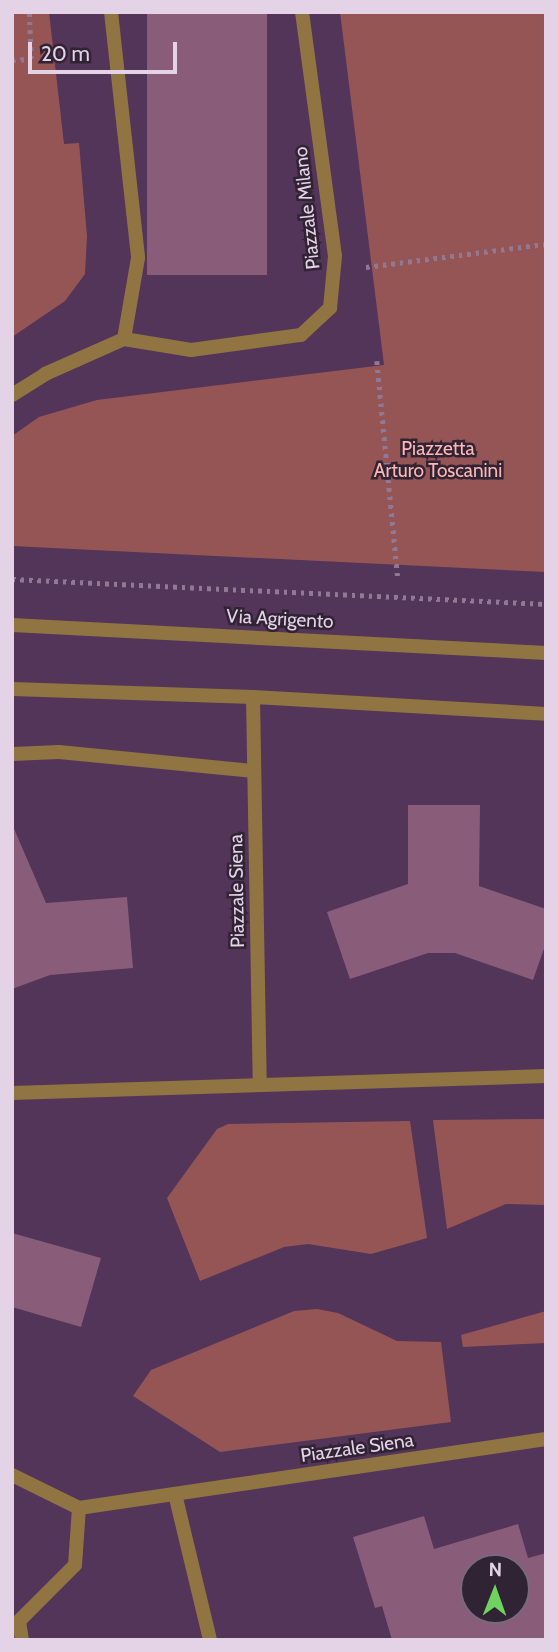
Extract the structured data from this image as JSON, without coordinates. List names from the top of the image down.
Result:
{
  "streets": {
    "street": ["Piazzale Milano", "Via Agrigento", "Piazzale Siena"]
  },
  "parks": ["Piazzetta Arturo Toscanini"],
  "scale_bar": "20 m",
  "north": "top"
}
